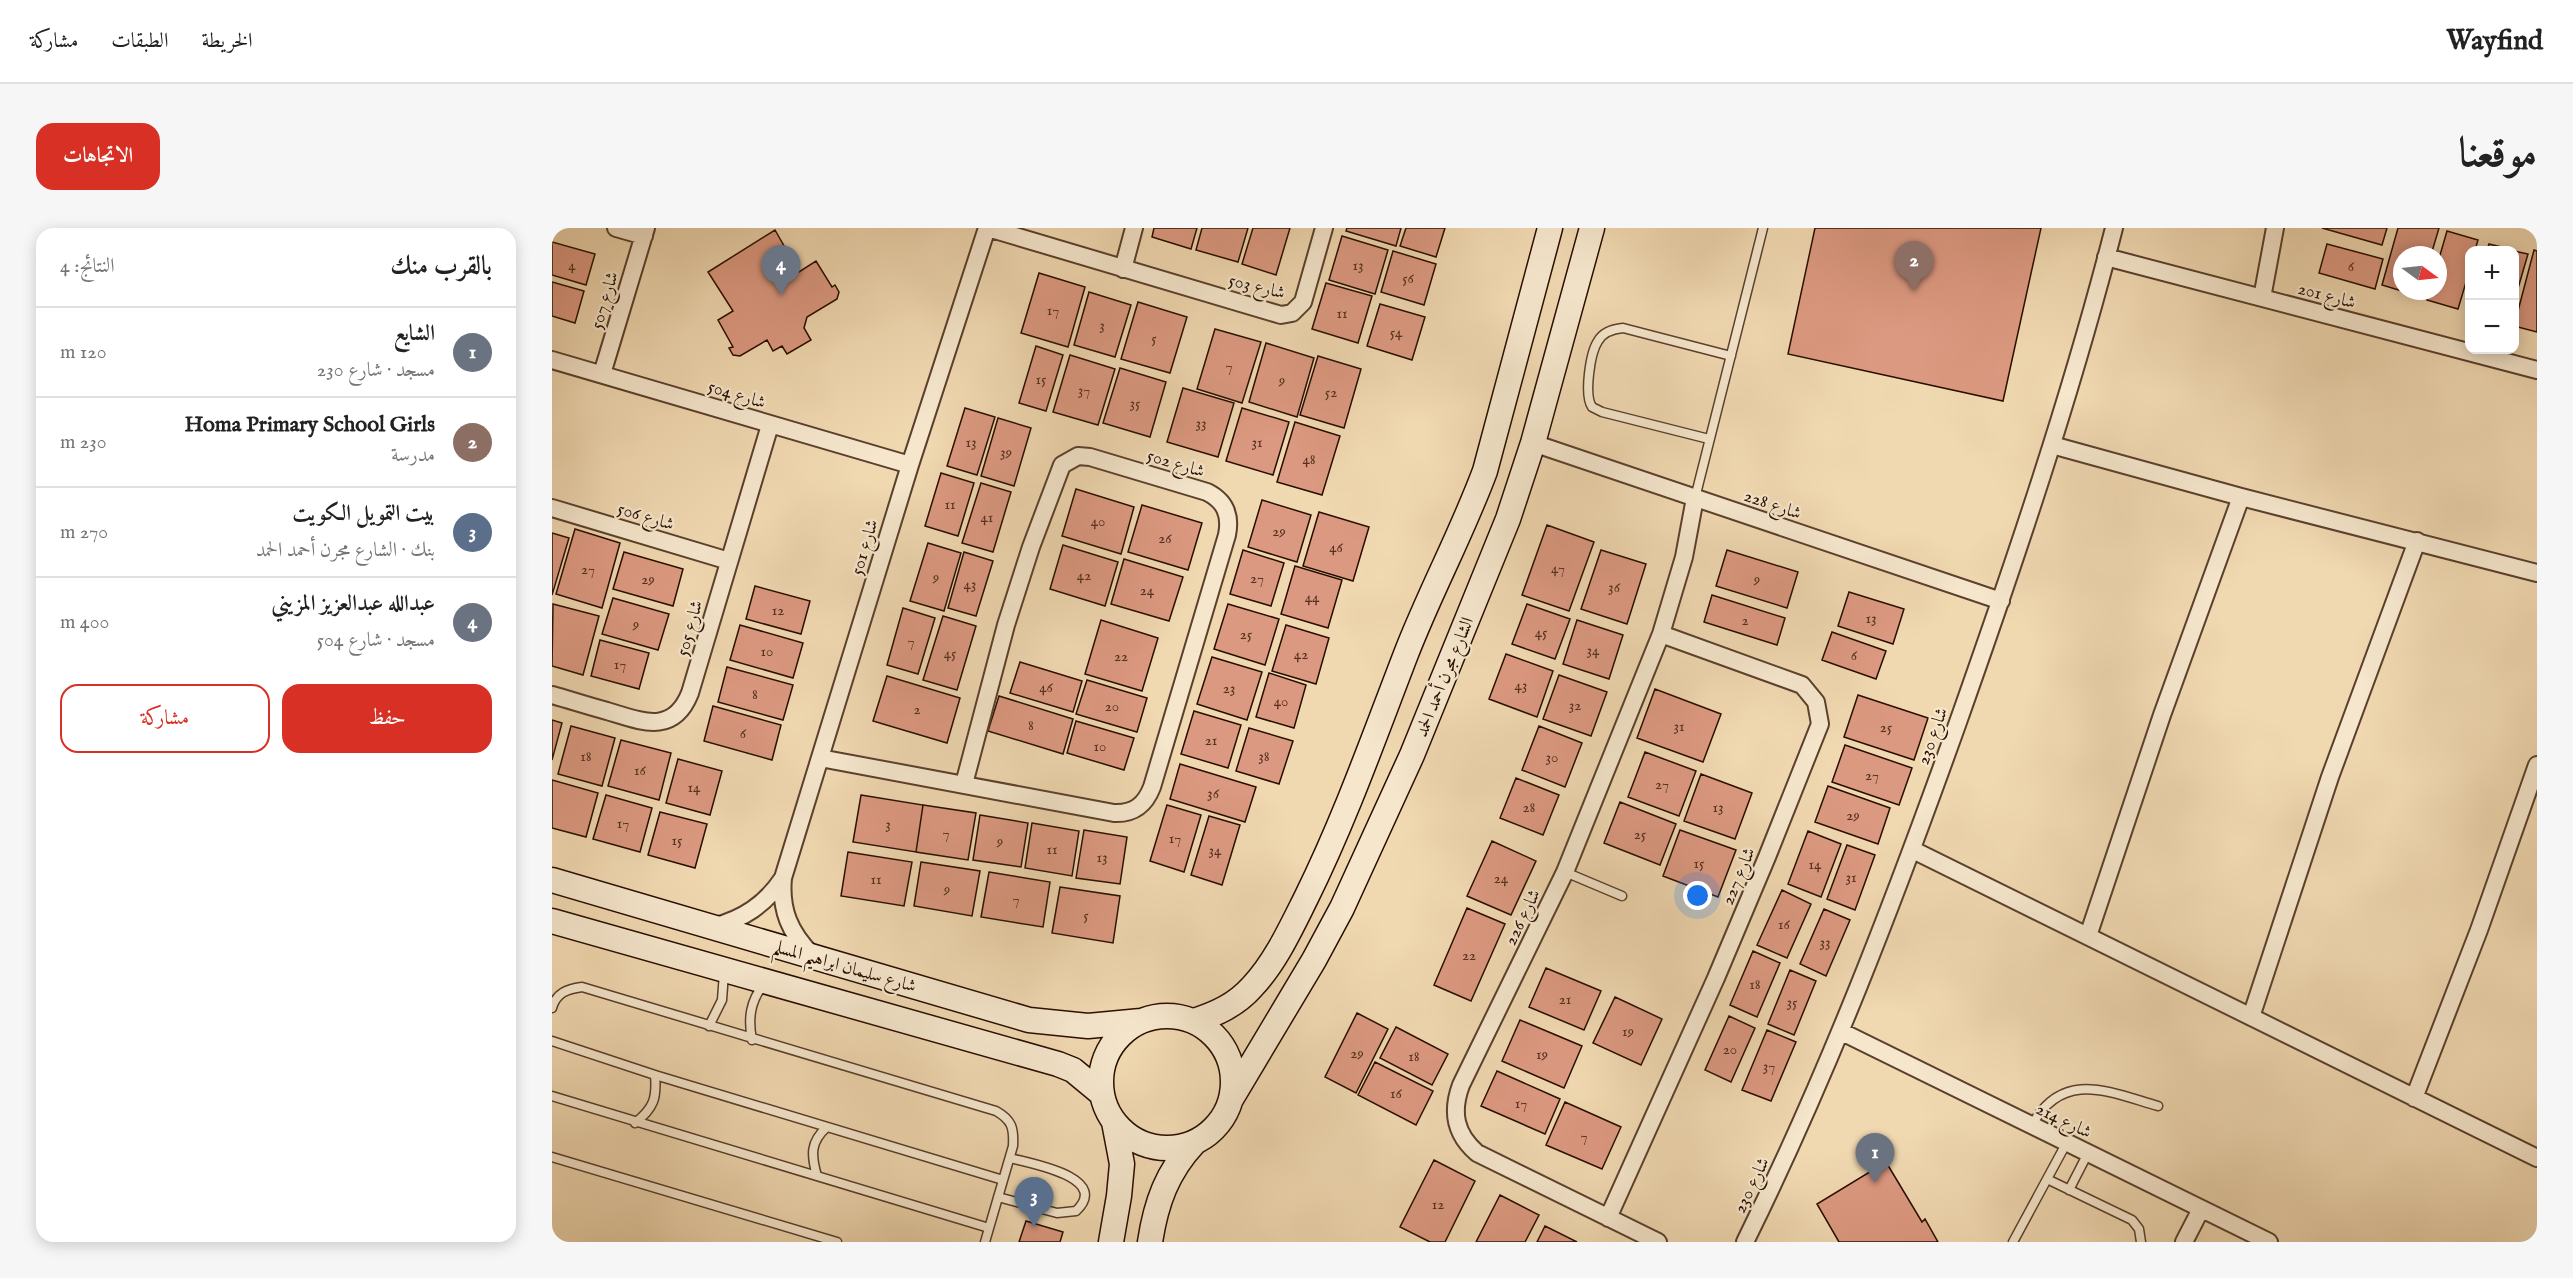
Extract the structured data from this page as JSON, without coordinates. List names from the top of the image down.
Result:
{
  "streets": {
    "street": [
      "شارع 503",
      "شارع 201",
      "شارع 507",
      "شارع 504",
      "شارع 502",
      "شارع 228",
      "شارع 506",
      "شارع 501",
      "شارع 505",
      "الشارع مجرن أحمد الحمد",
      "شارع 230",
      "شارع 227",
      "شارع 226",
      "شارع سليمان ابراهيم المسلم",
      "شارع 214"
    ]
  },
  "crossings": [
    ["شارع 503", "شارع 501"],
    ["شارع 201", "شارع 230"],
    ["شارع 507", "شارع 504"],
    ["شارع 504", "شارع 501"],
    ["شارع 504", "شارع 505"],
    ["شارع 502", "شارع 501"],
    ["شارع 228", "الشارع مجرن أحمد الحمد"],
    ["شارع 228", "شارع 230"],
    ["شارع 228", "شارع 226"],
    ["شارع 506", "شارع 505"],
    ["شارع 501", "شارع سليمان ابراهيم المسلم"],
    ["الشارع مجرن أحمد الحمد", "شارع سليمان ابراهيم المسلم"],
    ["شارع 230", "شارع 214"],
    ["شارع 227", "شارع 226"]
  ],
  "house_numbers": [
    "4",
    "13",
    "6",
    "56",
    "17",
    "11",
    "3",
    "54",
    "5",
    "7",
    "15",
    "9",
    "37",
    "52",
    "35",
    "33",
    "13",
    "31",
    "39",
    "48",
    "11",
    "41",
    "40",
    "29",
    "26",
    "46",
    "47",
    "27",
    "42",
    "9",
    "27",
    "29",
    "9",
    "43",
    "36",
    "24",
    "44",
    "12",
    "13",
    "2",
    "9",
    "45",
    "25",
    "7",
    "34",
    "10",
    "45",
    "42",
    "6",
    "22",
    "17",
    "43",
    "46",
    "23",
    "8",
    "40",
    "32",
    "20",
    "2",
    "8",
    "31",
    "25",
    "6",
    "21",
    "10",
    "18",
    "38",
    "30",
    "16",
    "27",
    "27",
    "14",
    "36",
    "28",
    "13",
    "29",
    "17",
    "3",
    "7",
    "25",
    "17",
    "15",
    "9",
    "11",
    "34",
    "13",
    "15",
    "14",
    "31",
    "24",
    "11",
    "9",
    "7",
    "5",
    "16",
    "33",
    "22",
    "18",
    "21",
    "35",
    "19",
    "20",
    "29",
    "19",
    "18",
    "37",
    "16",
    "17",
    "7",
    "12"
  ],
  "north": "right",
  "page": {
    "header": "Wayfind",
    "nav": ["الخريطة", "الطبقات", "مشاركة"],
    "title": "موقعنا",
    "buttons": [
      "الاتجاهات",
      ["حفظ", "مشاركة"]
    ],
    "heading": ["بالقرب منك", "النتائج: 4"],
    "pins": [
      "2",
      "4",
      "1",
      "3"
    ],
    "map_buttons": ["+", "−"],
    "list": [
      {
        "mark": "1",
        "name": "الشايع",
        "note": "مسجد · شارع 230",
        "value": "120 m"
      },
      {
        "mark": "2",
        "name": "Homa Primary School Girls",
        "note": "مدرسة",
        "value": "230 m"
      },
      {
        "mark": "3",
        "name": "بيت التمويل الكويت",
        "note": "بنك · الشارع مجرن أحمد الحمد",
        "value": "270 m"
      },
      {
        "mark": "4",
        "name": "عبدالله عبدالعزيز المزيني",
        "note": "مسجد · شارع 504",
        "value": "400 m"
      }
    ]
  }
}
